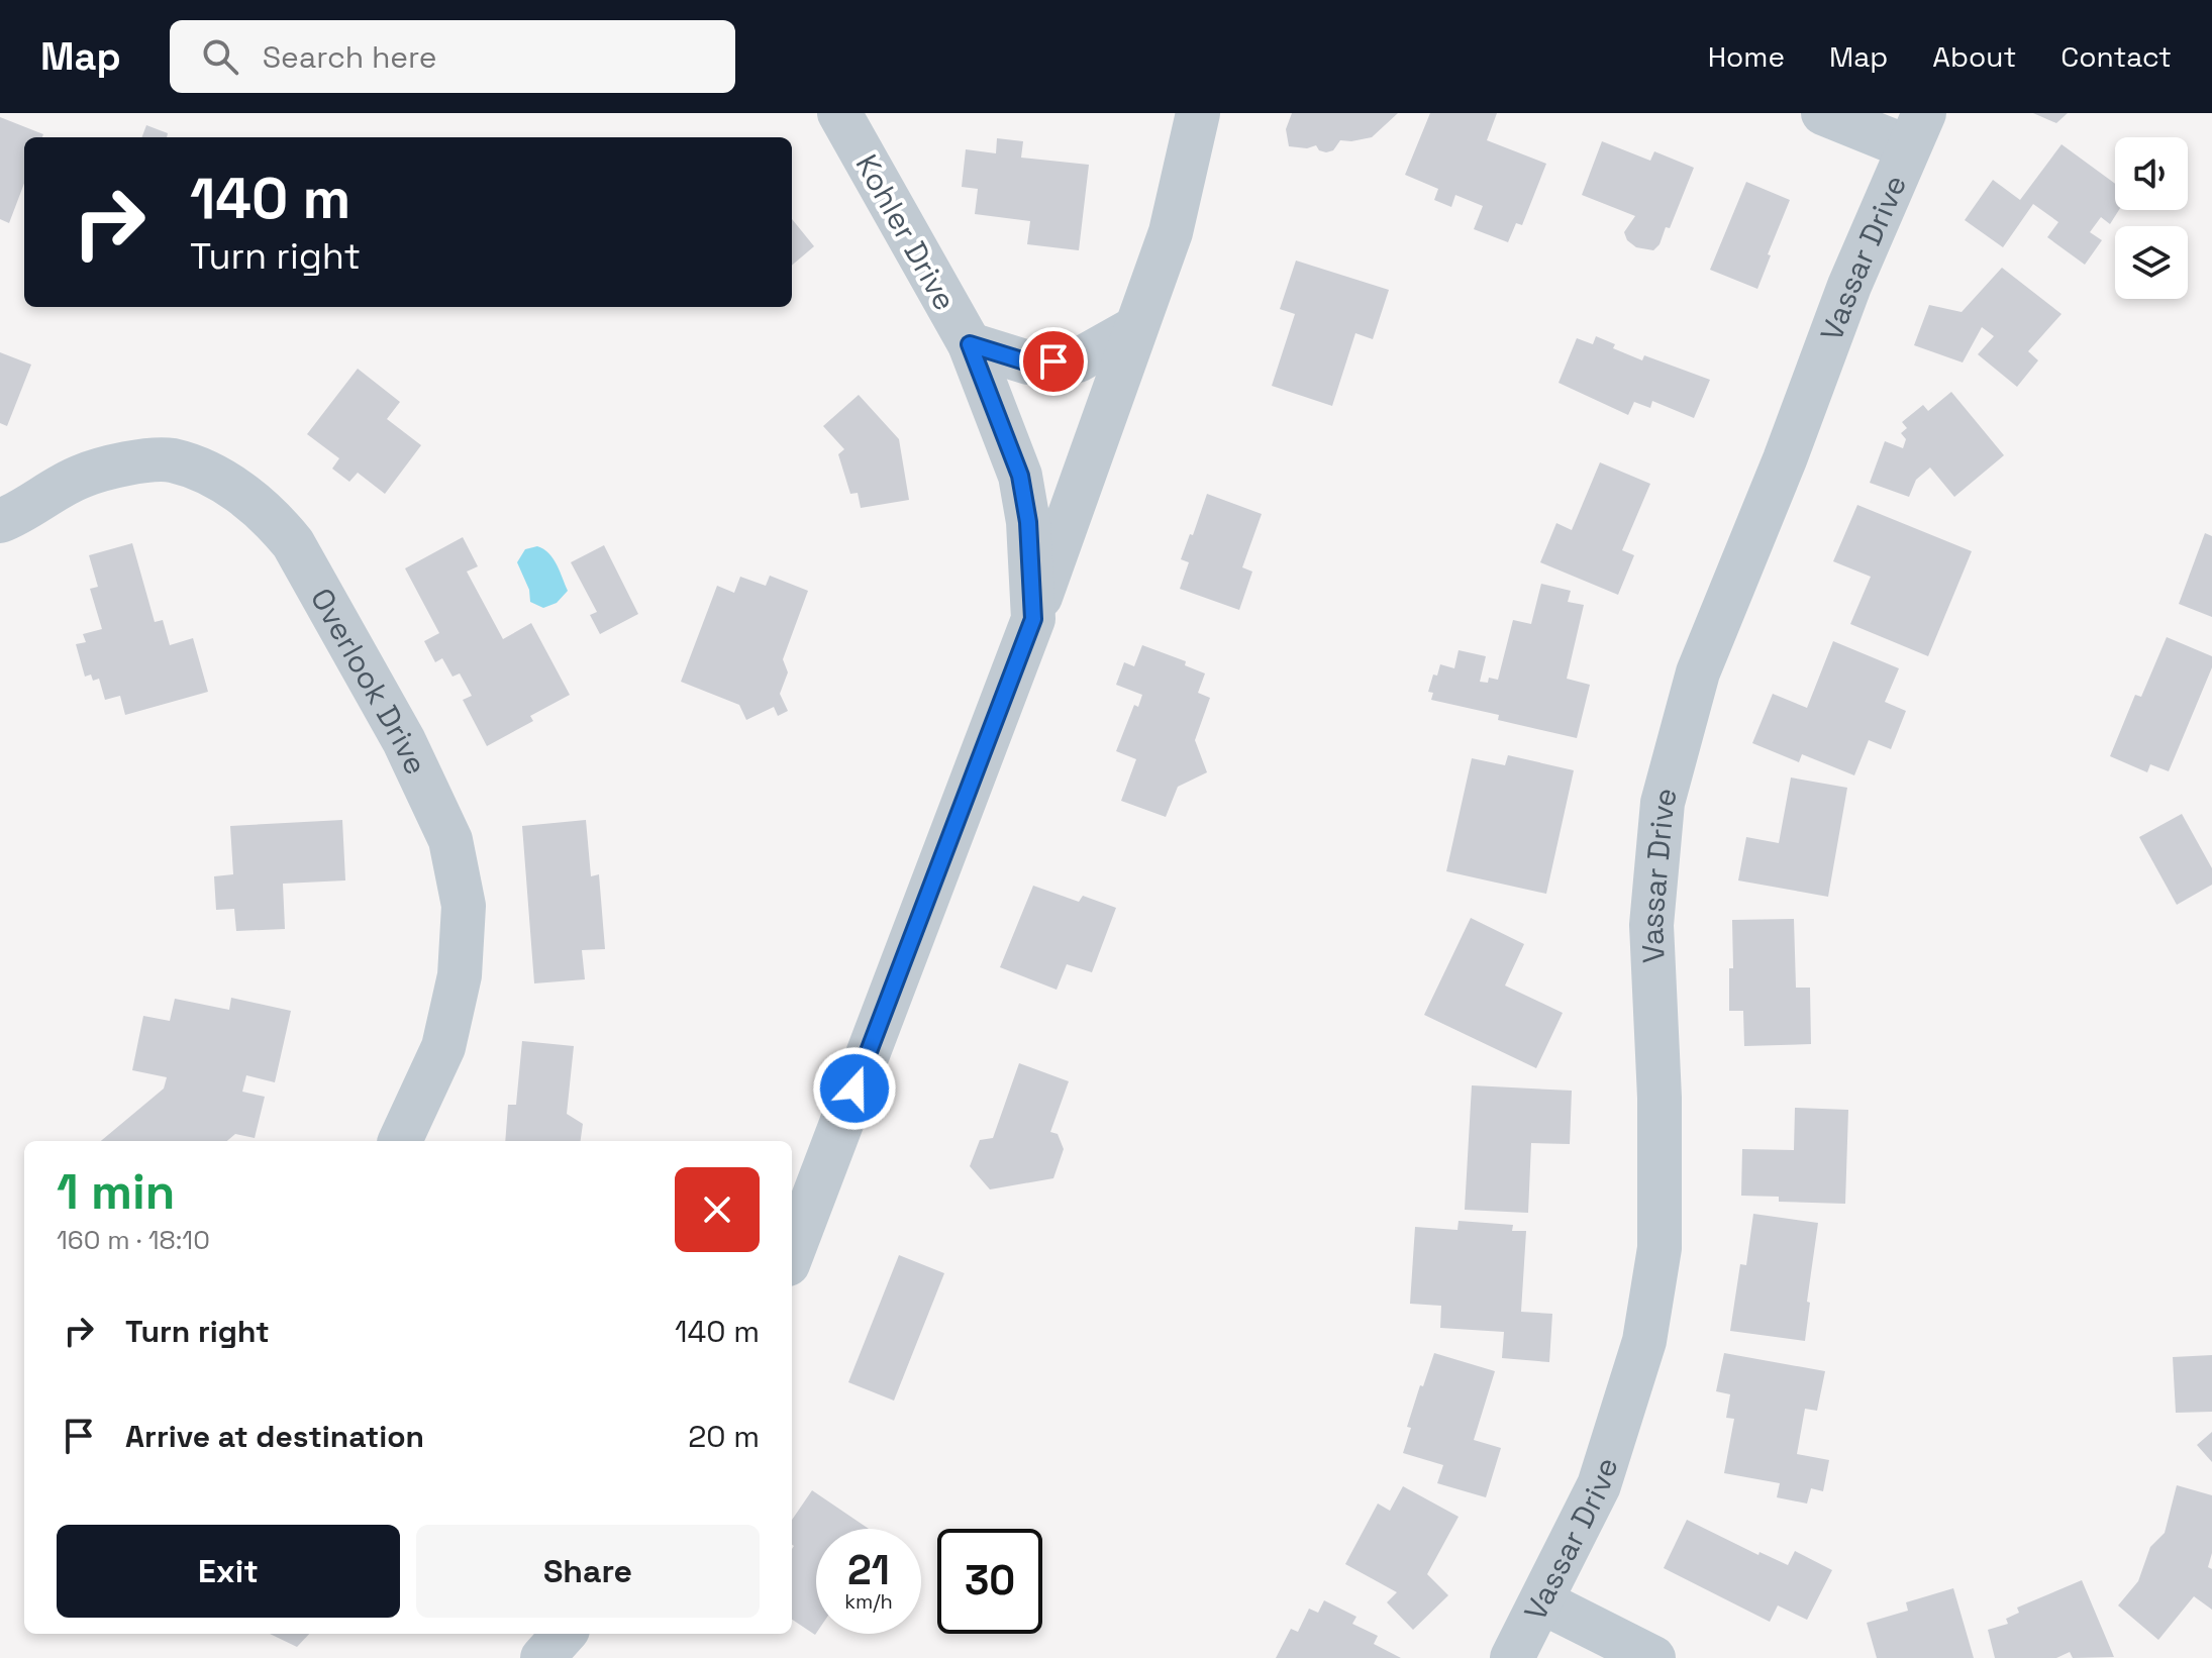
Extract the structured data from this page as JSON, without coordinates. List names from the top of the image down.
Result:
{
  "streets": {
    "street": ["Kohler Drive", "Vassar Drive", "Overlook Drive"]
  },
  "page": {
    "header": "Map",
    "search": "Search here",
    "nav": [
      "Home",
      "Map",
      "About",
      "Contact"
    ],
    "turn": ["140 m", "Turn right"],
    "heading": ["1 min", "160 m · 18:10"],
    "list": [
      {
        "name": "Turn right",
        "value": "140 m"
      },
      {
        "name": "Arrive at destination",
        "value": "20 m"
      }
    ],
    "buttons": ["Exit", "Share"],
    "speed": "21 km/h",
    "limit": "30"
  }
}
